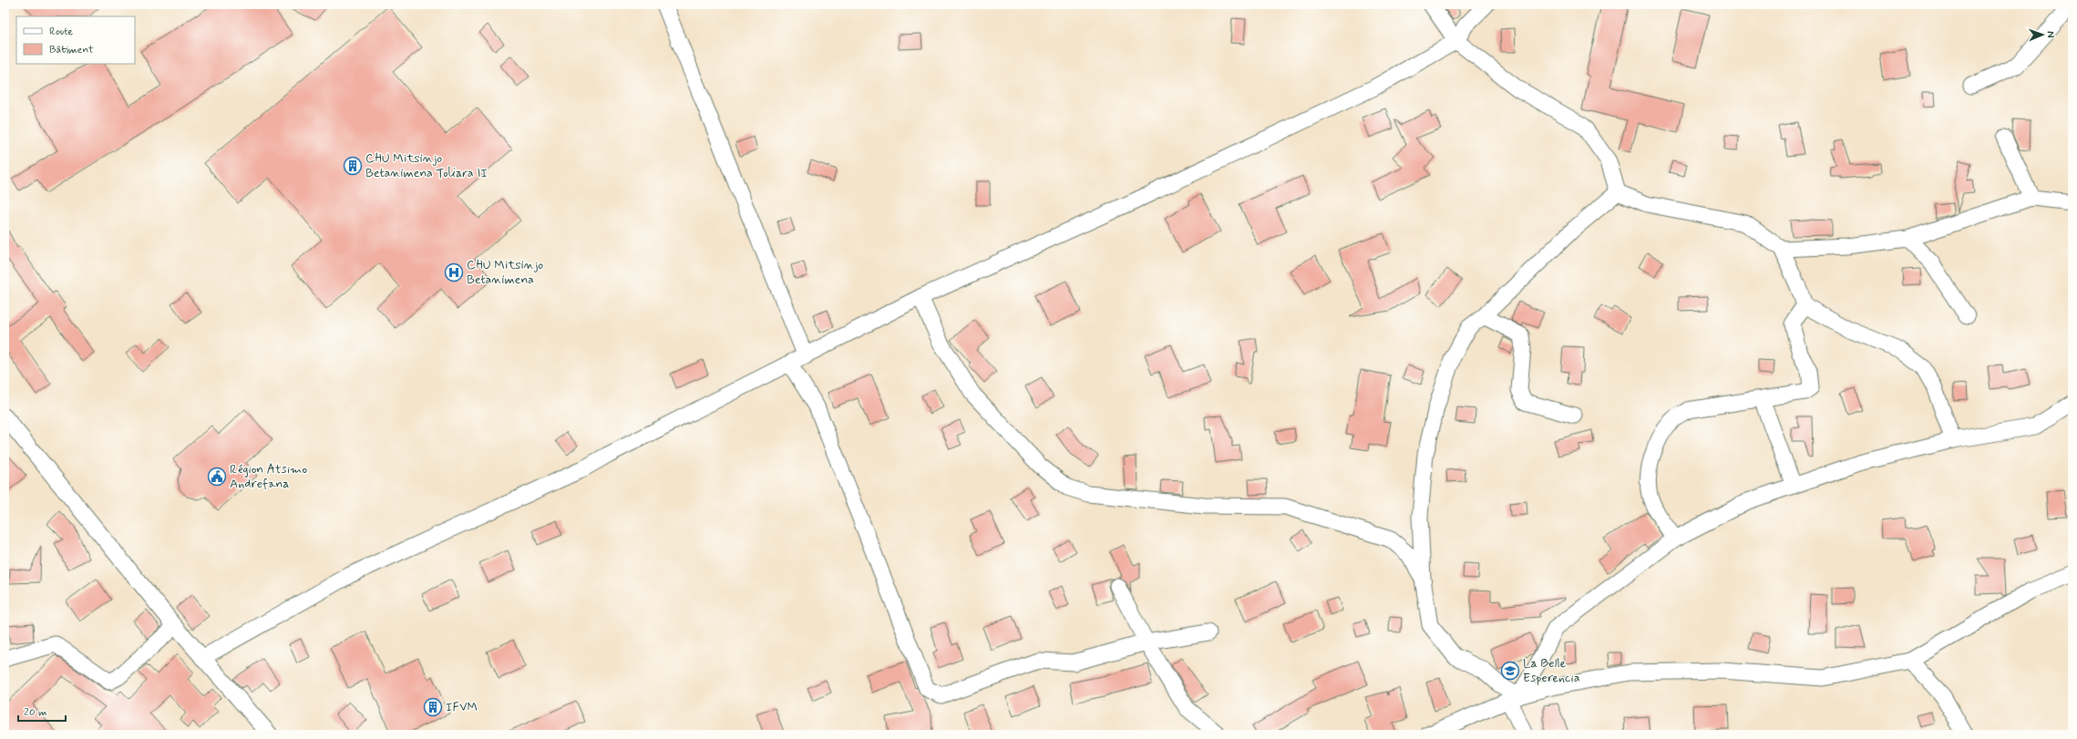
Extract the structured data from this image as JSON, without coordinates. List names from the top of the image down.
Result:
{
  "places": {
    "building": ["CHU Mitsinjo Betanimena Toliara II", "IFVM"],
    "hospital": ["CHU Mitsinjo Betanimena"],
    "public building": ["Région Atsimo Andrefana"],
    "school or university": ["La Belle Esperencia"]
  },
  "legend": ["Route", "Bâtiment"],
  "scale_bar": "20 m",
  "north": "right"
}
